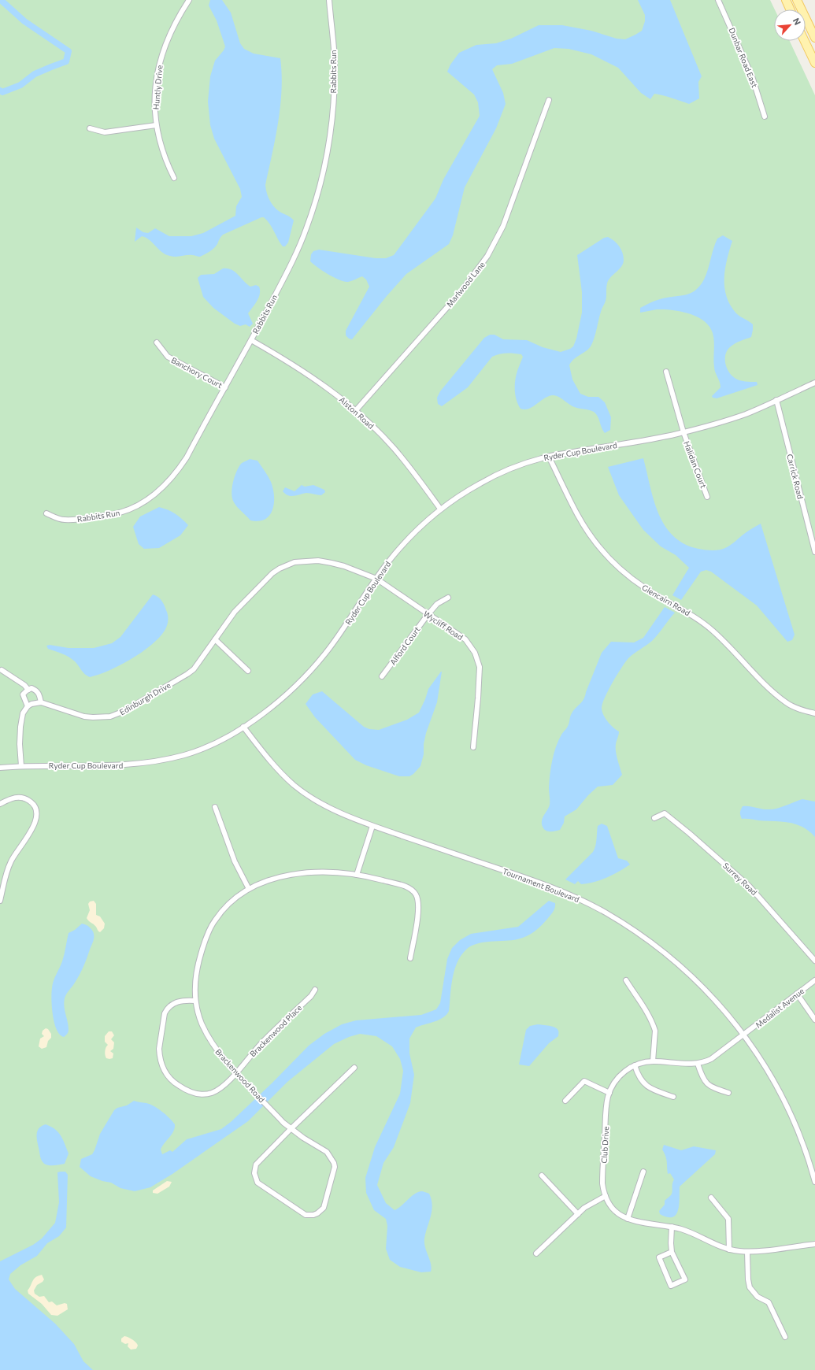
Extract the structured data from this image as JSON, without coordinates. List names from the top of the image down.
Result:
{
  "streets": {
    "street": [
      "Dunbar Road East",
      "Rabbits Run",
      "Huntly Drive",
      "Marlwood Lane",
      "Banchory Court",
      "Alston Road",
      "Ryder Cup Boulevard",
      "Halidan Court",
      "Carrick Road",
      "Glencairn Road",
      "Wycliff Road",
      "Alford Court",
      "Edinburgh Drive",
      "Surrey Road",
      "Tournament Boulevard",
      "Medalist Avenue",
      "Brackenwood Place",
      "Brackenwood Road",
      "Club Drive"
    ]
  },
  "crossings": [
    ["Rabbits Run", "Banchory Court"],
    ["Rabbits Run", "Alston Road"],
    ["Marlwood Lane", "Alston Road"],
    ["Alston Road", "Ryder Cup Boulevard"],
    ["Ryder Cup Boulevard", "Halidan Court"],
    ["Ryder Cup Boulevard", "Carrick Road"],
    ["Ryder Cup Boulevard", "Glencairn Road"],
    ["Ryder Cup Boulevard", "Wycliff Road"],
    ["Ryder Cup Boulevard", "Edinburgh Drive"],
    ["Ryder Cup Boulevard", "Tournament Boulevard"],
    ["Wycliff Road", "Alford Court"],
    ["Wycliff Road", "Edinburgh Drive"],
    ["Tournament Boulevard", "Medalist Avenue"],
    ["Tournament Boulevard", "Club Drive"],
    ["Medalist Avenue", "Club Drive"],
    ["Brackenwood Place", "Brackenwood Road"]
  ],
  "north": "top right"
}
